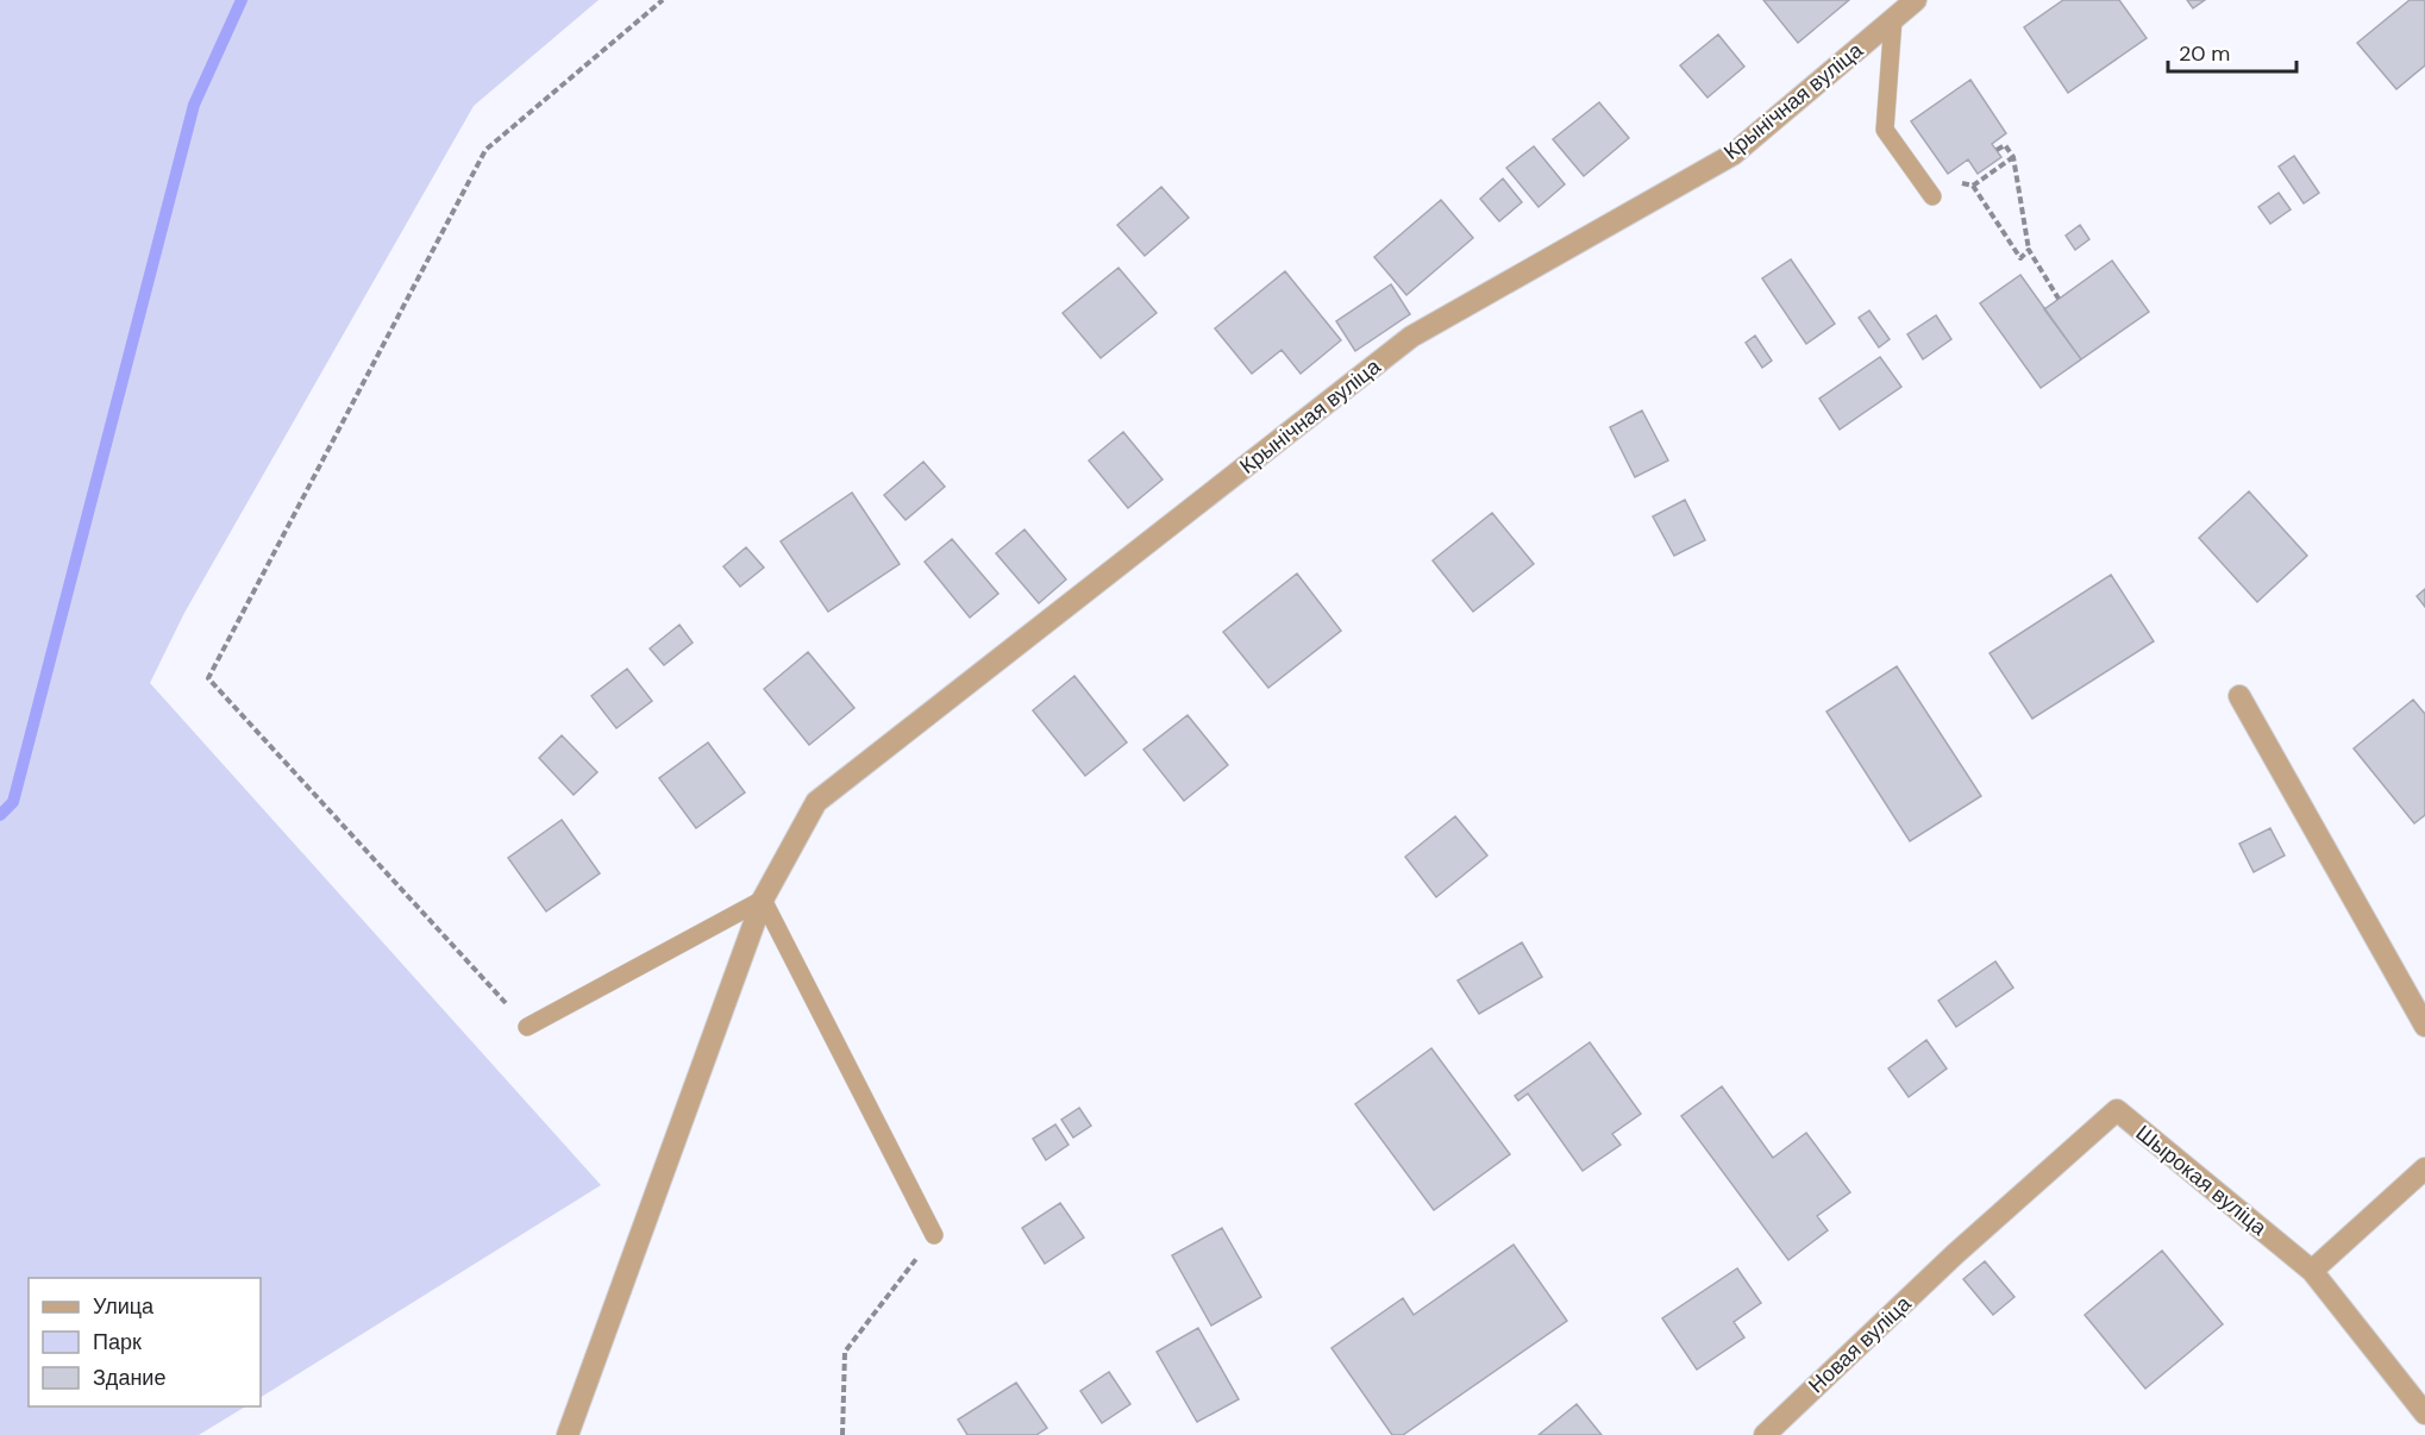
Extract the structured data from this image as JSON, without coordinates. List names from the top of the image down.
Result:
{
  "streets": {
    "street": ["Крынічная вуліца", "Шырокая вуліца", "Новая вуліца"]
  },
  "crossings": [
    ["Шырокая вуліца", "Новая вуліца"]
  ],
  "legend": ["Улица", "Парк", "Здание"],
  "scale_bar": "20 m"
}
